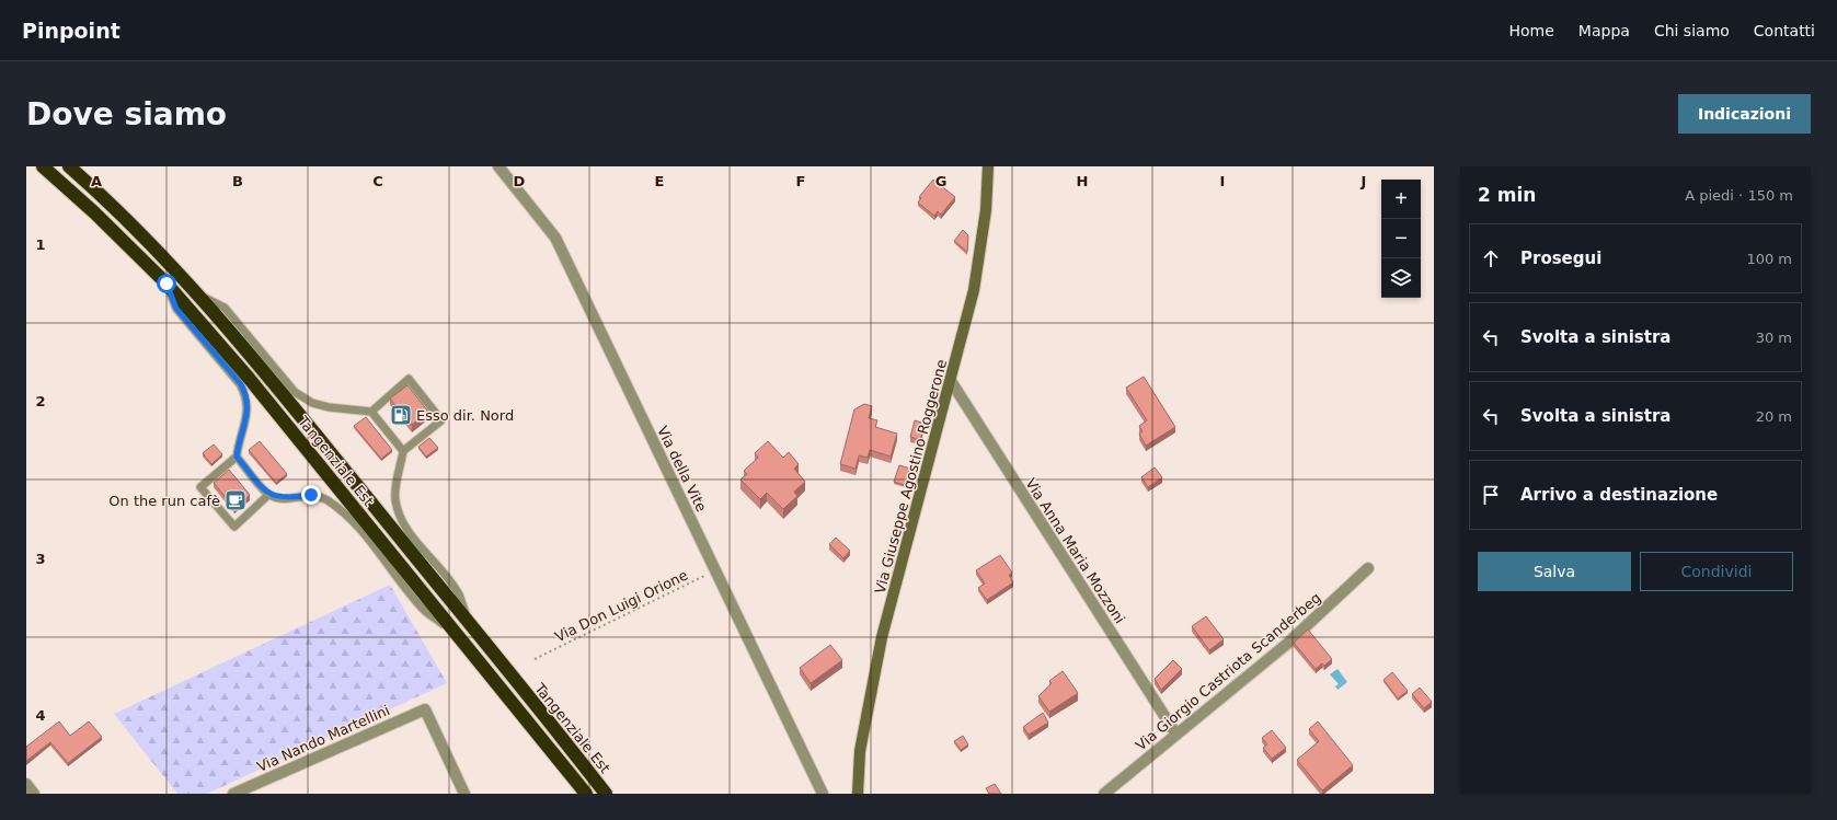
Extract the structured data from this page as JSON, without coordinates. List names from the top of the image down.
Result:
{
  "streets": {
    "highway": ["Tangenziale Est"],
    "street": [
      "Via della Vite",
      "Via Giuseppe Agostino Roggerone",
      "Via Anna Maria Mozzoni",
      "Via Giorgio Castriota Scanderbeg",
      "Via Nando Martellini"
    ],
    "path": ["Via Don Luigi Orione"]
  },
  "crossings": [
    ["Via della Vite", "Via Don Luigi Orione"],
    ["Via Giuseppe Agostino Roggerone", "Via Anna Maria Mozzoni"],
    ["Via Anna Maria Mozzoni", "Via Giorgio Castriota Scanderbeg"]
  ],
  "places": {
    "fuel station": ["Esso dir. Nord"],
    "cafe": ["On the run cafè"]
  },
  "page": {
    "header": "Pinpoint",
    "nav": [
      "Home",
      "Mappa",
      "Chi siamo",
      "Contatti"
    ],
    "buttons": [
      "Indicazioni",
      ["Salva", "Condividi"]
    ],
    "title": "Dove siamo",
    "heading": ["2 min", "A piedi · 150 m"],
    "map_buttons": ["+", "−"],
    "list": [
      ["Prosegui", "100 m"],
      ["Svolta a sinistra", "30 m"],
      ["Svolta a sinistra", "20 m"],
      "Arrivo a destinazione"
    ]
  },
  "grid": {
    "columns": [
      "A",
      "B",
      "C",
      "D",
      "E",
      "F",
      "G",
      "H",
      "I",
      "J"
    ],
    "rows": [
      "1",
      "2",
      "3",
      "4"
    ]
  }
}
